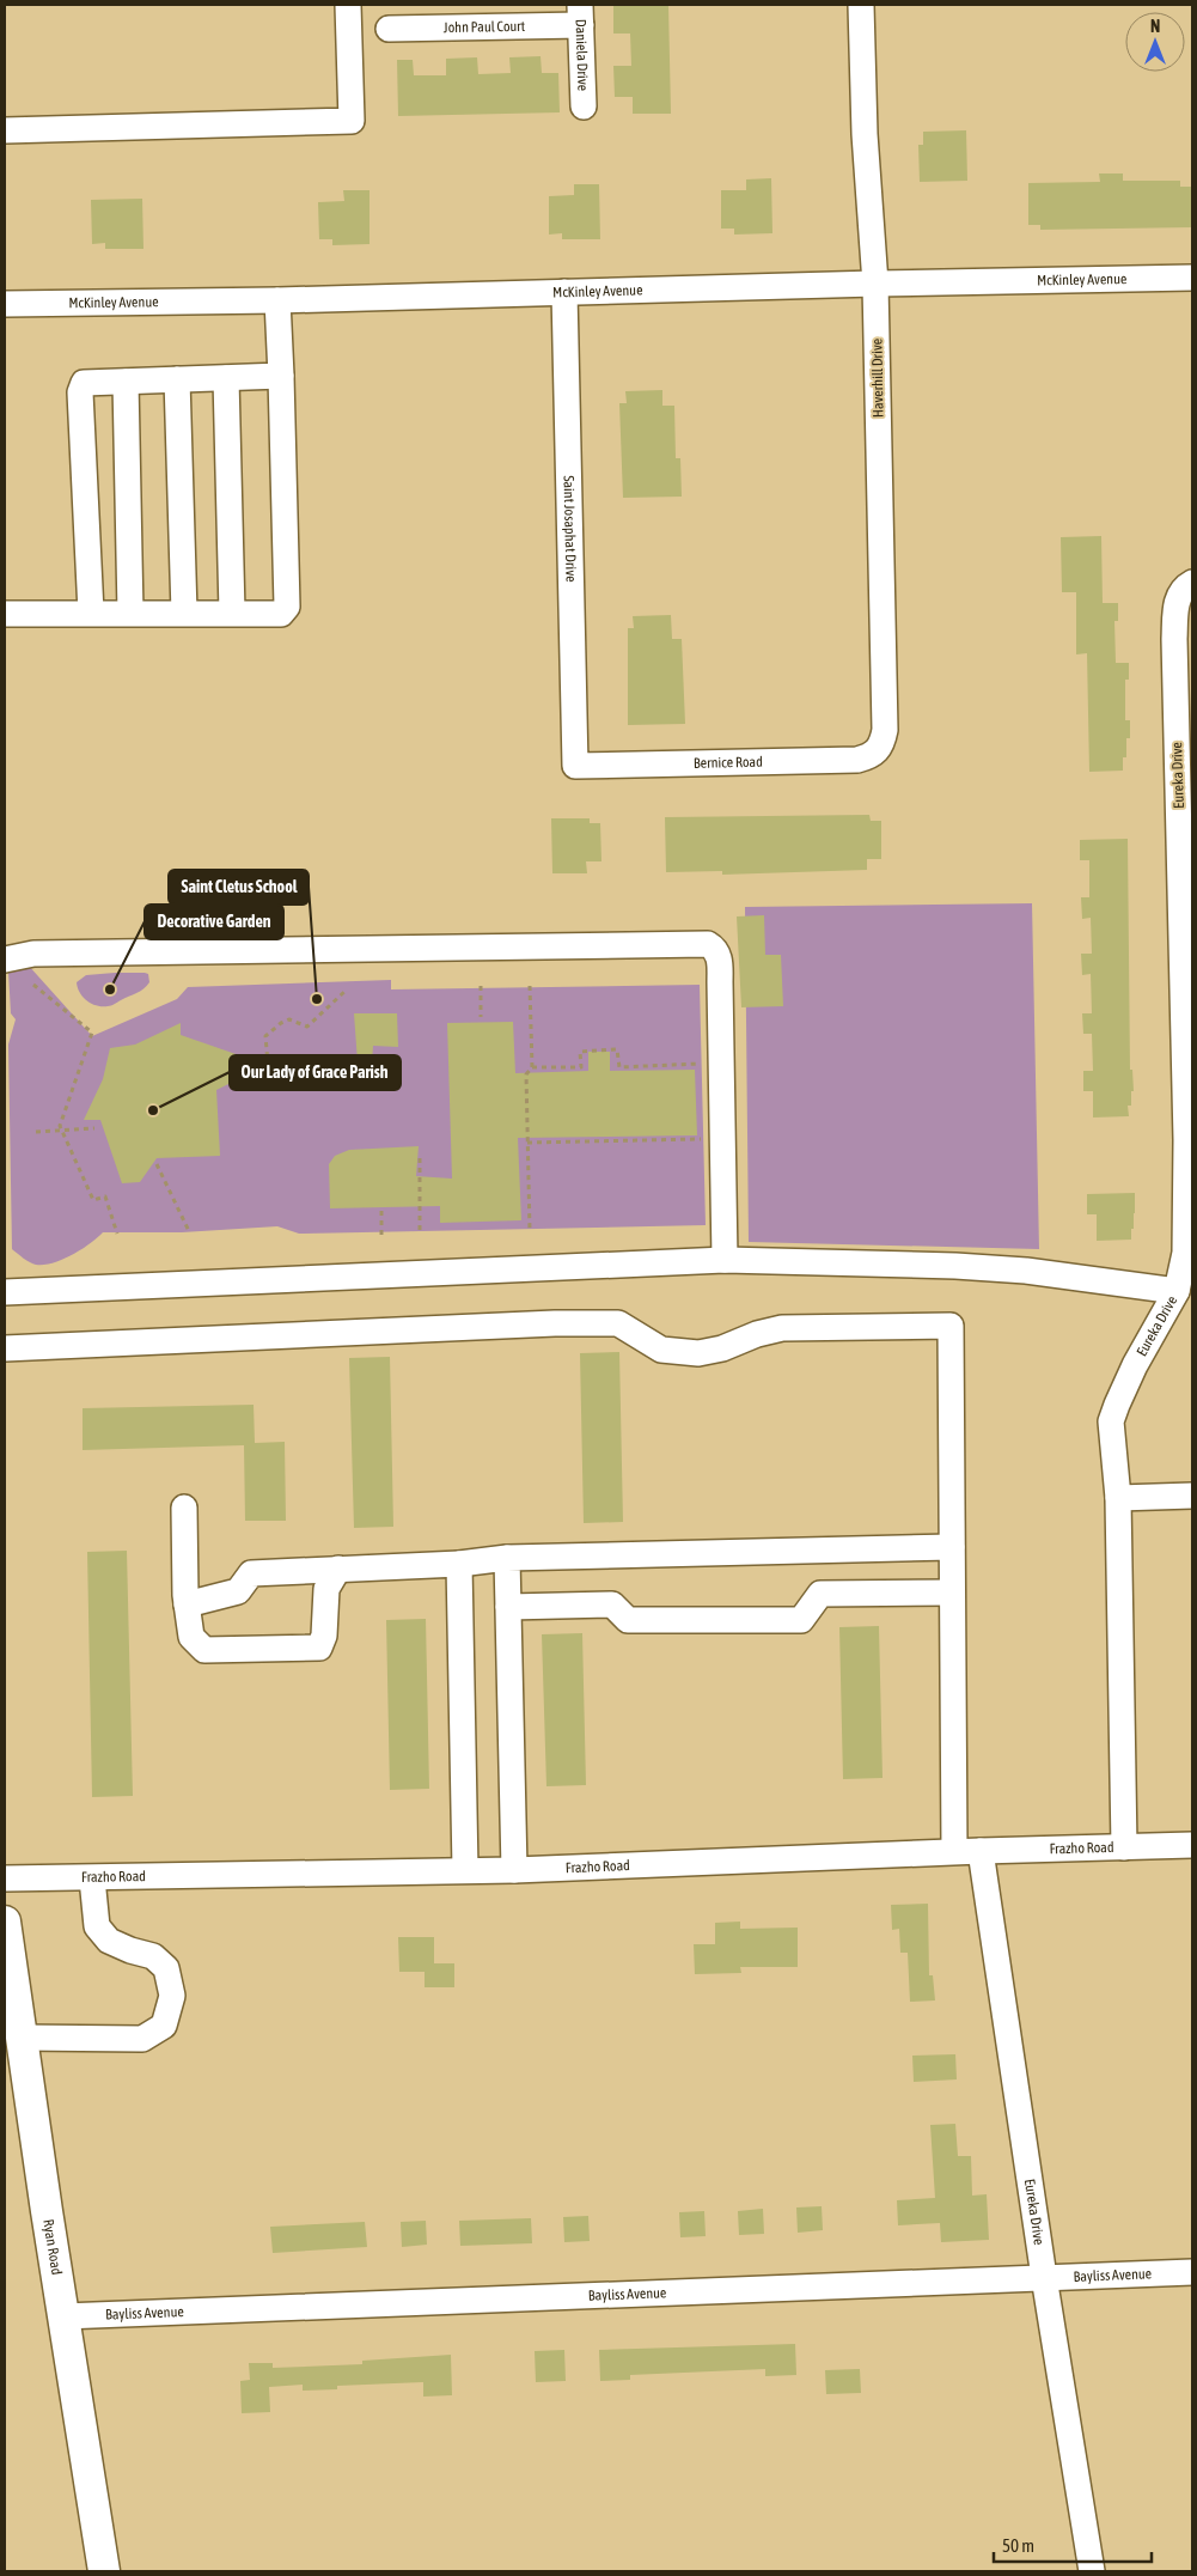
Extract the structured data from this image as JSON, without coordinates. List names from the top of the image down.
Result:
{
  "streets": {
    "main road": ["Ryan Road"],
    "street": [
      "John Paul Court",
      "Daniela Drive",
      "McKinley Avenue",
      "Haverhill Drive",
      "Saint Josaphat Drive",
      "Bernice Road",
      "Eureka Drive",
      "Frazho Road",
      "Bayliss Avenue"
    ]
  },
  "crossings": [
    ["John Paul Court", "Daniela Drive"],
    ["McKinley Avenue", "Haverhill Drive"],
    ["McKinley Avenue", "Saint Josaphat Drive"],
    ["Haverhill Drive", "Bernice Road"],
    ["Saint Josaphat Drive", "Bernice Road"],
    ["Eureka Drive", "Frazho Road"],
    ["Eureka Drive", "Bayliss Avenue"],
    ["Ryan Road", "Bayliss Avenue"]
  ],
  "places": ["Decorative Garden", "Saint Cletus School", "Our Lady of Grace Parish"],
  "scale_bar": "50 m",
  "north": "top"
}
